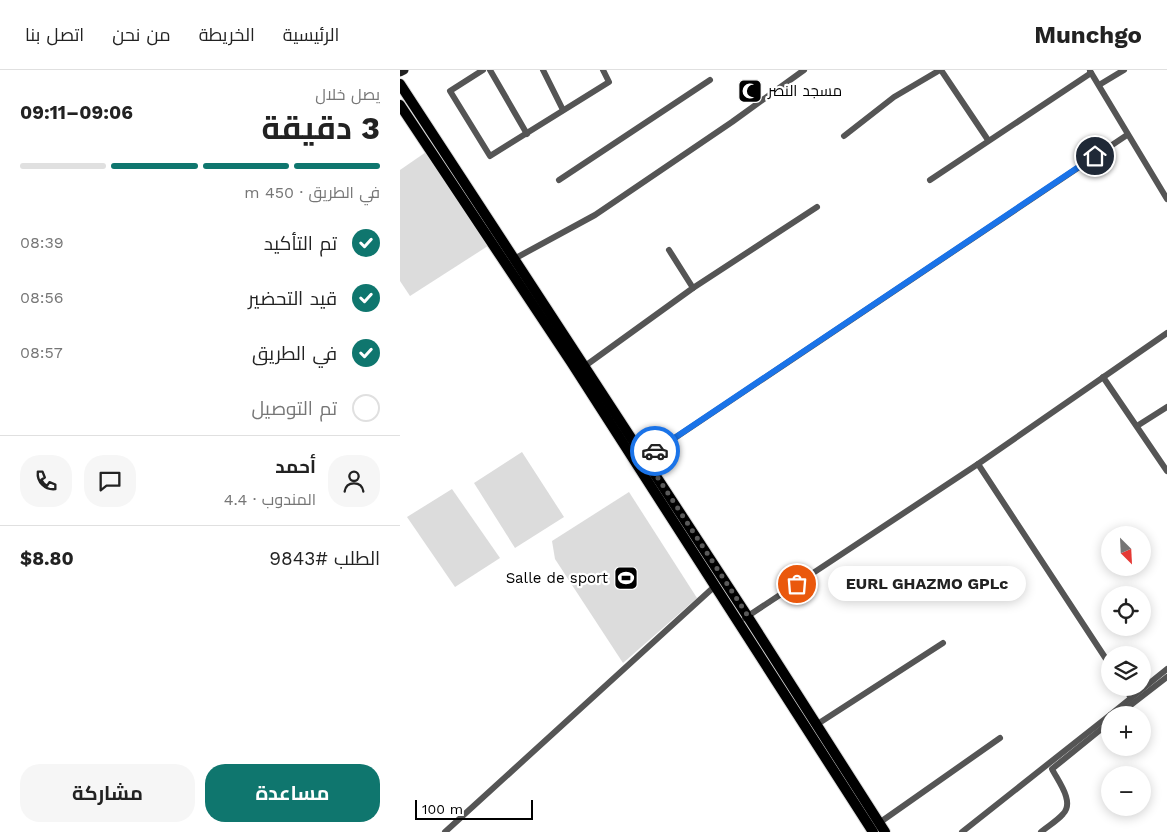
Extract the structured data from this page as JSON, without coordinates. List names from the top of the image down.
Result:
{
  "places": {
    "mosque": ["مسجد النصر"],
    "sports": ["Salle de sport"],
    "other": ["EURL GHAZMO GPLc"]
  },
  "scale_bar": "100 m",
  "north": "bottom right",
  "page": {
    "header": "Munchgo",
    "nav": [
      "الرئيسية",
      "الخريطة",
      "من نحن",
      "اتصل بنا"
    ],
    "heading": ["3 دقيقة", "يصل خلال", "09:06–09:11"],
    "panel": [
      "أحمد",
      "المندوب · 4.4",
      "الطلب #9843",
      "$8.80"
    ],
    "bar": "في الطريق · 450 m",
    "list": [
      ["تم التأكيد", "08:39"],
      ["قيد التحضير", "08:56"],
      ["في الطريق", "08:57"],
      "تم التوصيل"
    ],
    "map_buttons": ["+", "−"],
    "bubble": "EURL GHAZMO GPLc",
    "buttons": ["مساعدة", "مشاركة"],
    "scale": "100 m"
  }
}
